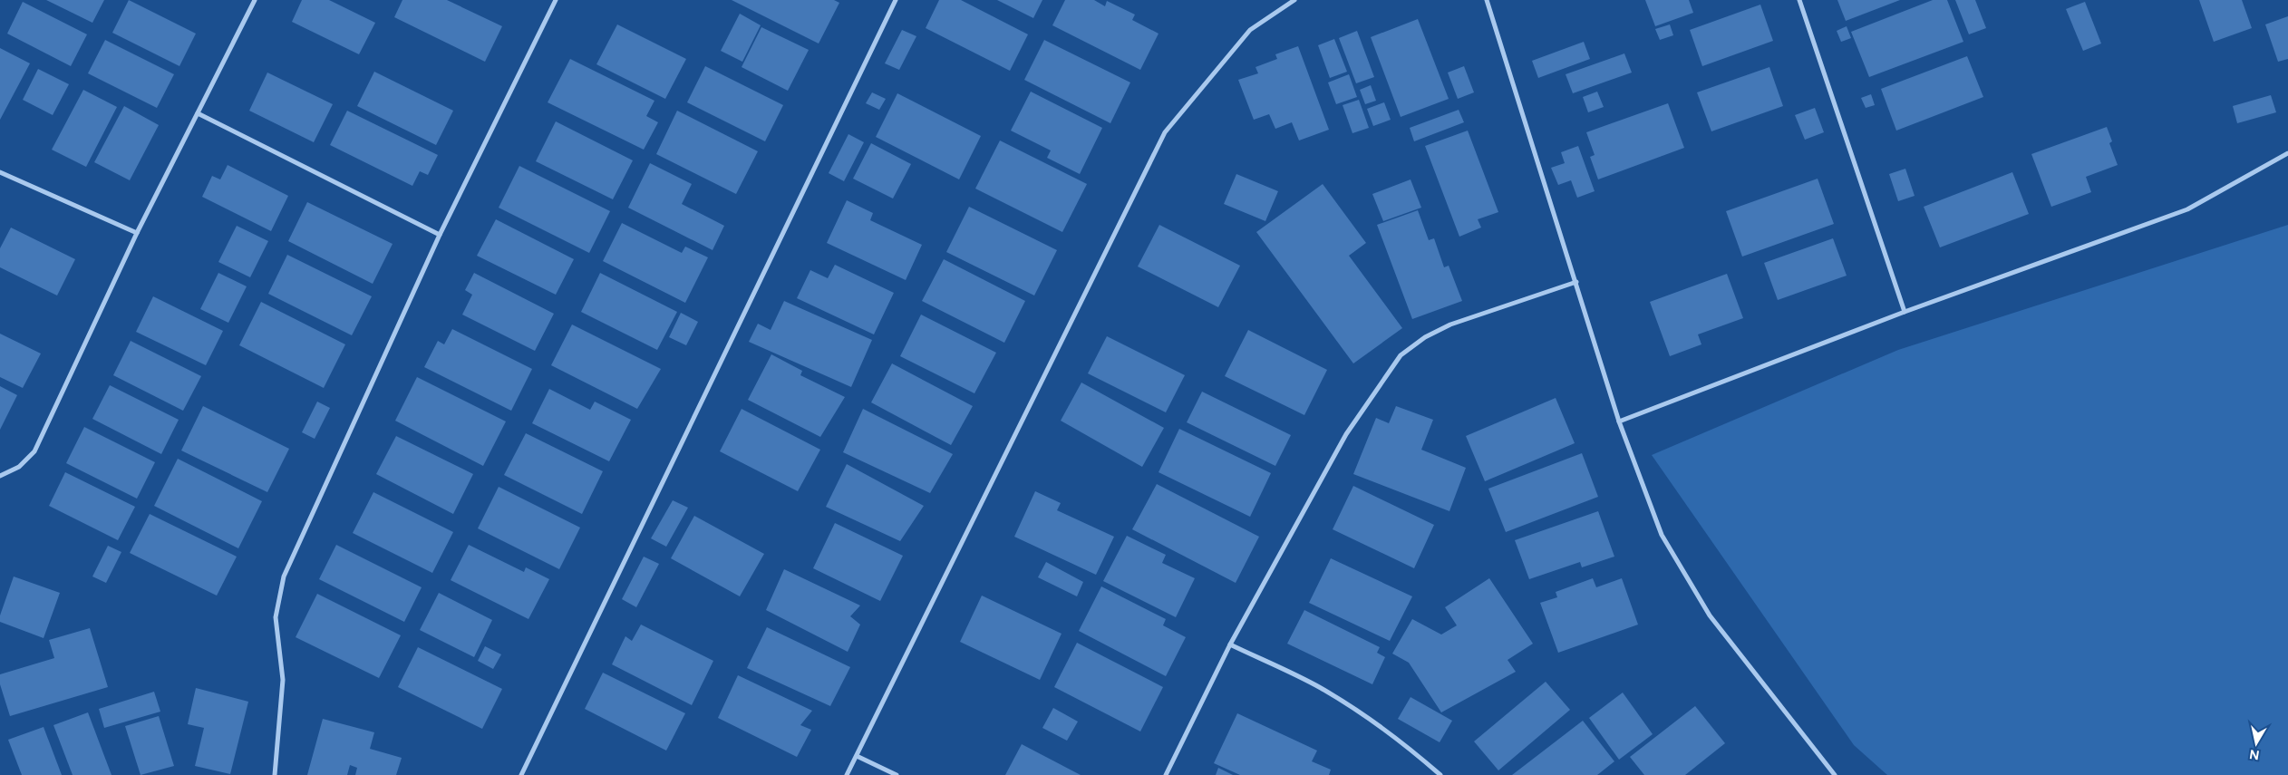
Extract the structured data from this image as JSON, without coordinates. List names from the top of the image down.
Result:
{
  "north": "bottom"
}
